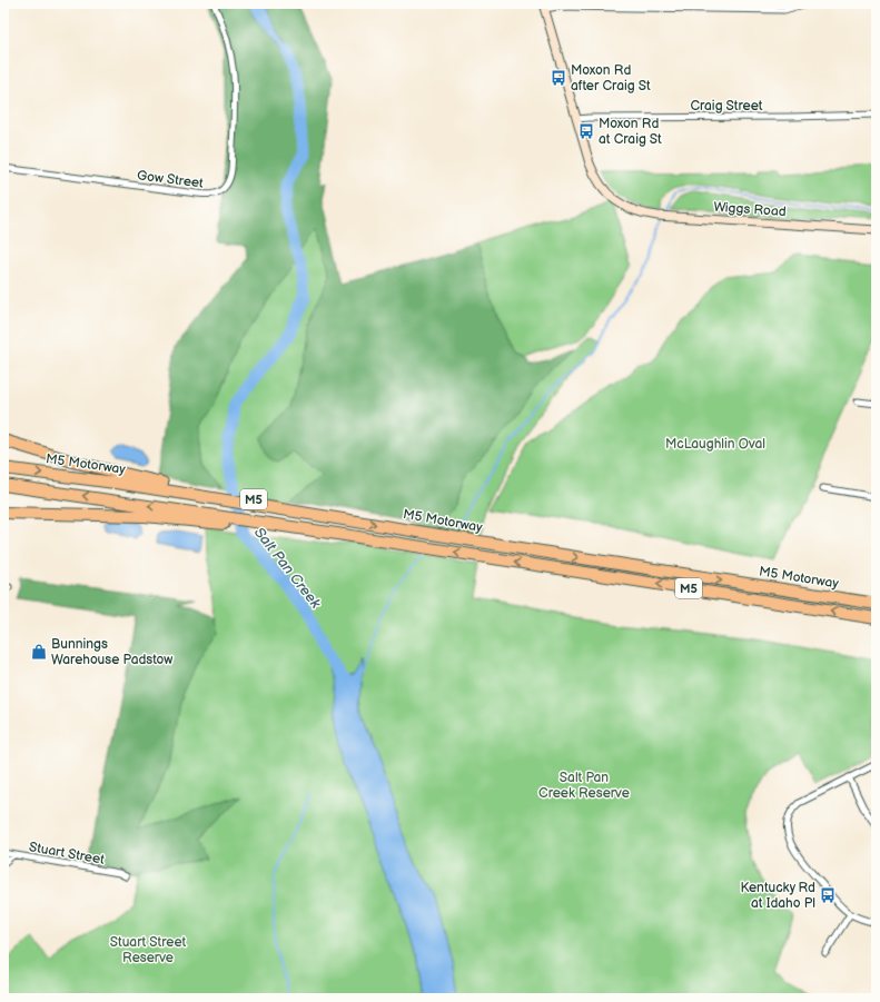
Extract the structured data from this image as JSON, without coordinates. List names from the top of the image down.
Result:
{
  "streets": {
    "highway": ["M5 Motorway", "M5"],
    "main road": ["Wiggs Road"],
    "street": ["Craig Street", "Gow Street", "Stuart Street"]
  },
  "crossings": [
    ["Craig Street", "Wiggs Road"],
    ["M5 Motorway", "M5"]
  ],
  "water": ["Salt Pan Creek"],
  "parks": ["McLaughlin Oval", "Salt Pan Creek Reserve", "Stuart Street Reserve"],
  "places": {
    "bus stop": ["Moxon Rd after Craig St", "Moxon Rd at Craig St", "Kentucky Rd at Idaho Pl"],
    "shop": ["Bunnings Warehouse Padstow"]
  }
}
